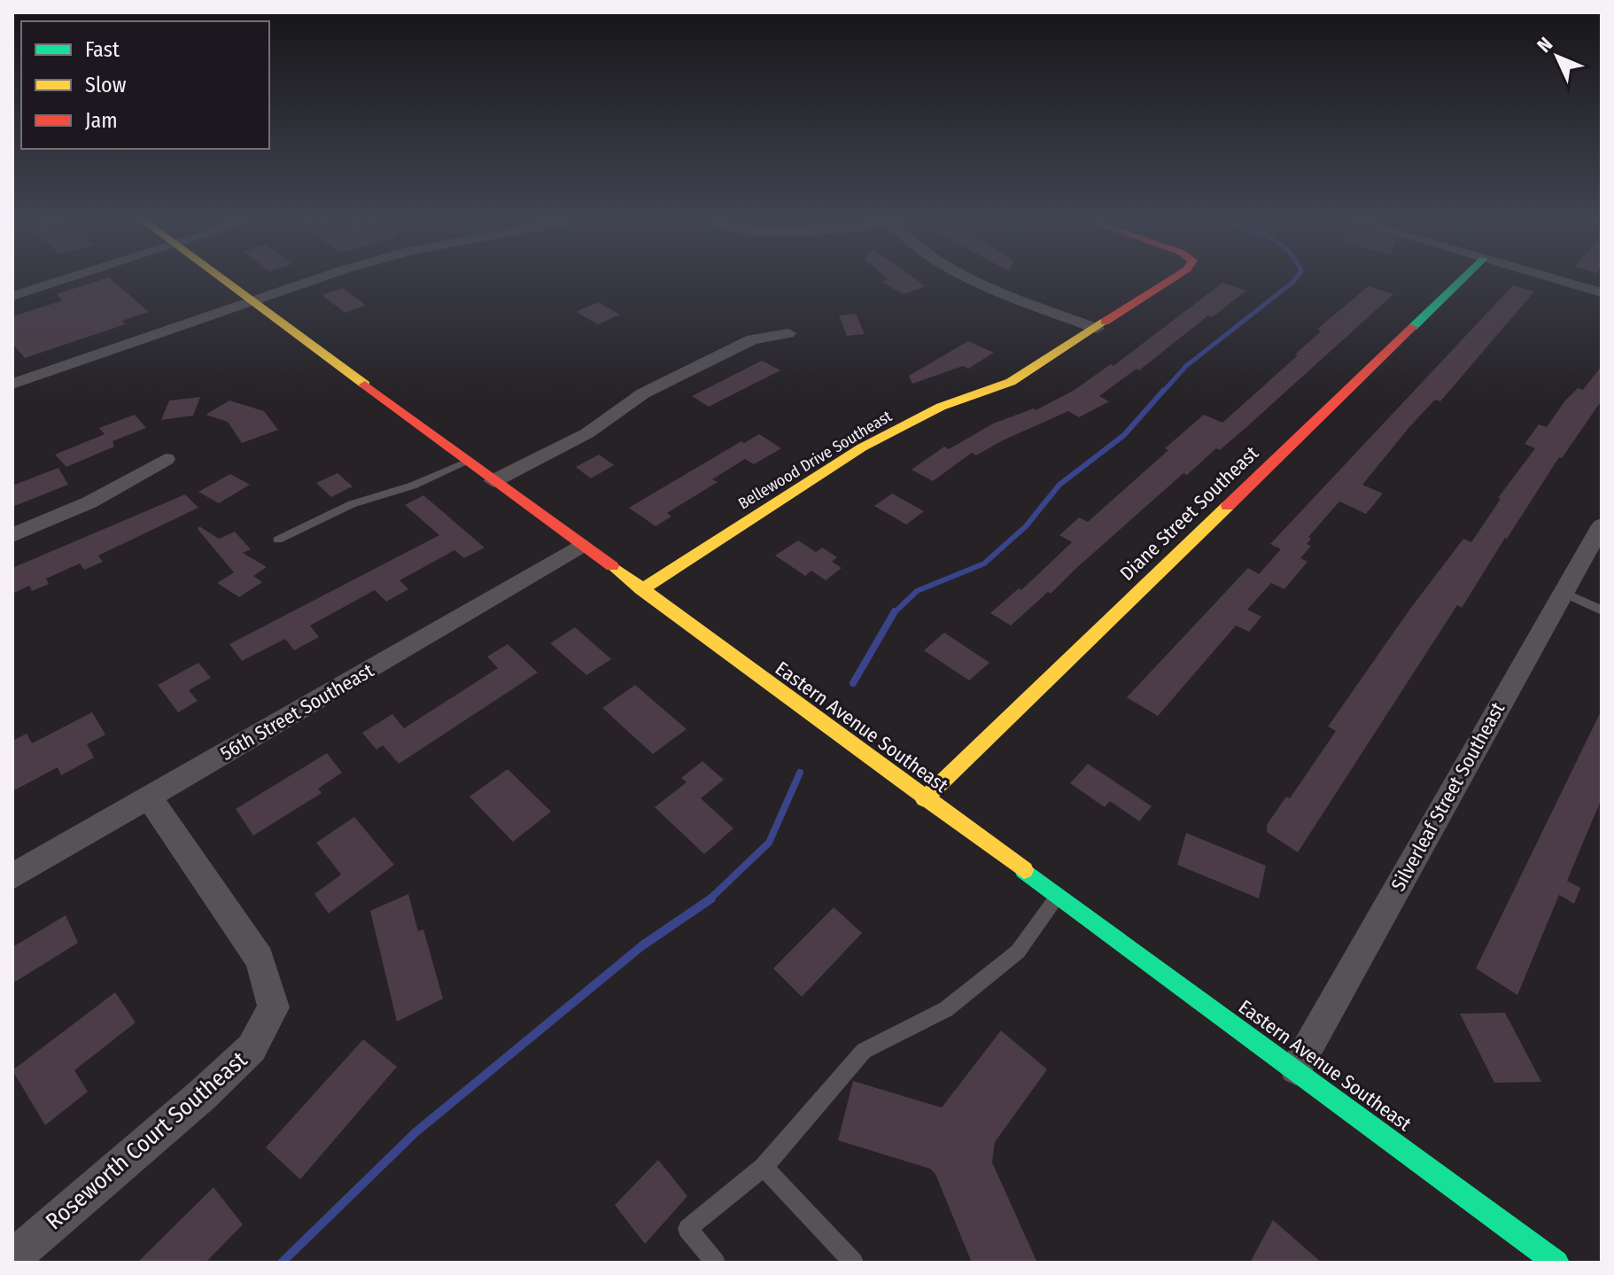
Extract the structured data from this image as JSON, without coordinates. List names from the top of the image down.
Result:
{
  "streets": {
    "street": [
      "Bellewood Drive Southeast",
      "Diane Street Southeast",
      "56th Street Southeast",
      "Eastern Avenue Southeast",
      "Silverleaf Street Southeast",
      "Roseworth Court Southeast"
    ]
  },
  "crossings": [
    ["Bellewood Drive Southeast", "Eastern Avenue Southeast"],
    ["Diane Street Southeast", "Eastern Avenue Southeast"],
    ["56th Street Southeast", "Eastern Avenue Southeast"],
    ["56th Street Southeast", "Roseworth Court Southeast"],
    ["Eastern Avenue Southeast", "Silverleaf Street Southeast"]
  ],
  "legend": ["Fast", "Slow", "Jam"],
  "north": "top left"
}
